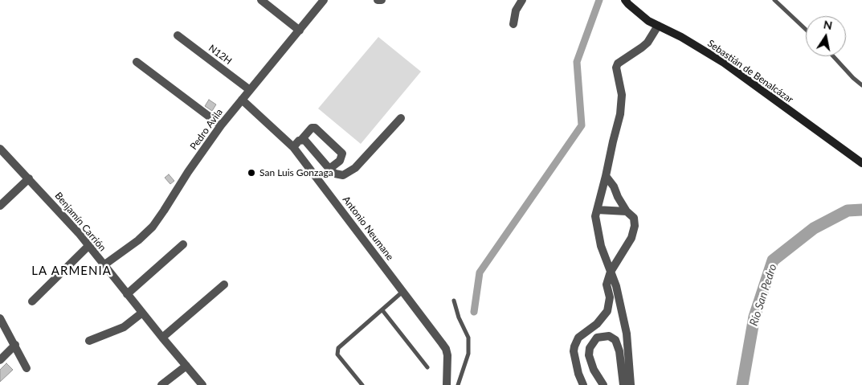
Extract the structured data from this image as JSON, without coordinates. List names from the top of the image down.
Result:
{
  "streets": {
    "main road": ["Sebastián de Benalcázar"],
    "street": [
      "N12H",
      "Pedro Avila",
      "Benjamín Carrión",
      "Antonio Neumane"
    ]
  },
  "crossings": [
    ["N12H", "Pedro Avila"],
    ["Pedro Avila", "Benjamín Carrión"],
    ["Pedro Avila", "Antonio Neumane"]
  ],
  "districts": ["LA ARMENIA"],
  "water": ["Río San Pedro"],
  "places": ["San Luis Gonzaga"],
  "north": "top"
}
